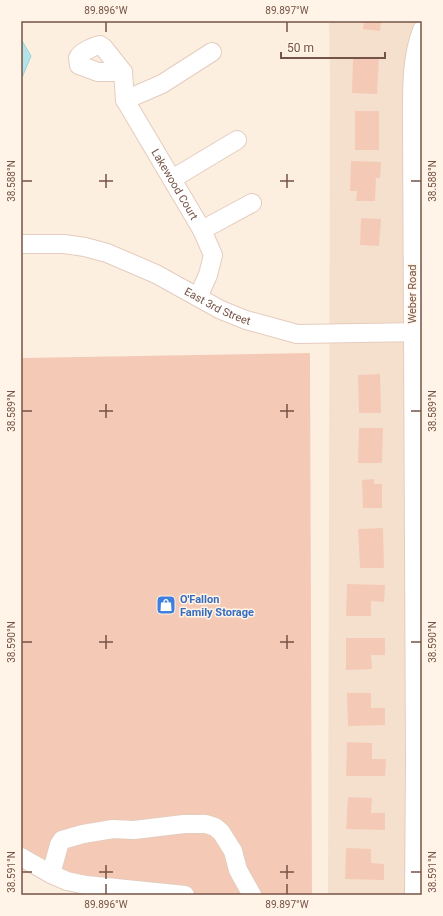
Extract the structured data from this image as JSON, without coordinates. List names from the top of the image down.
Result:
{
  "streets": {
    "street": ["Lakewood Court", "Weber Road", "East 3rd Street"]
  },
  "crossings": [
    ["Lakewood Court", "East 3rd Street"],
    ["Weber Road", "East 3rd Street"]
  ],
  "places": {
    "shop": ["O'Fallon Family Storage"]
  },
  "scale_bar": "50 m",
  "coordinates": [
    "89.896°W",
    "89.897°W",
    "38.588°N",
    "38.589°N",
    "38.590°N",
    "38.591°N"
  ]
}
